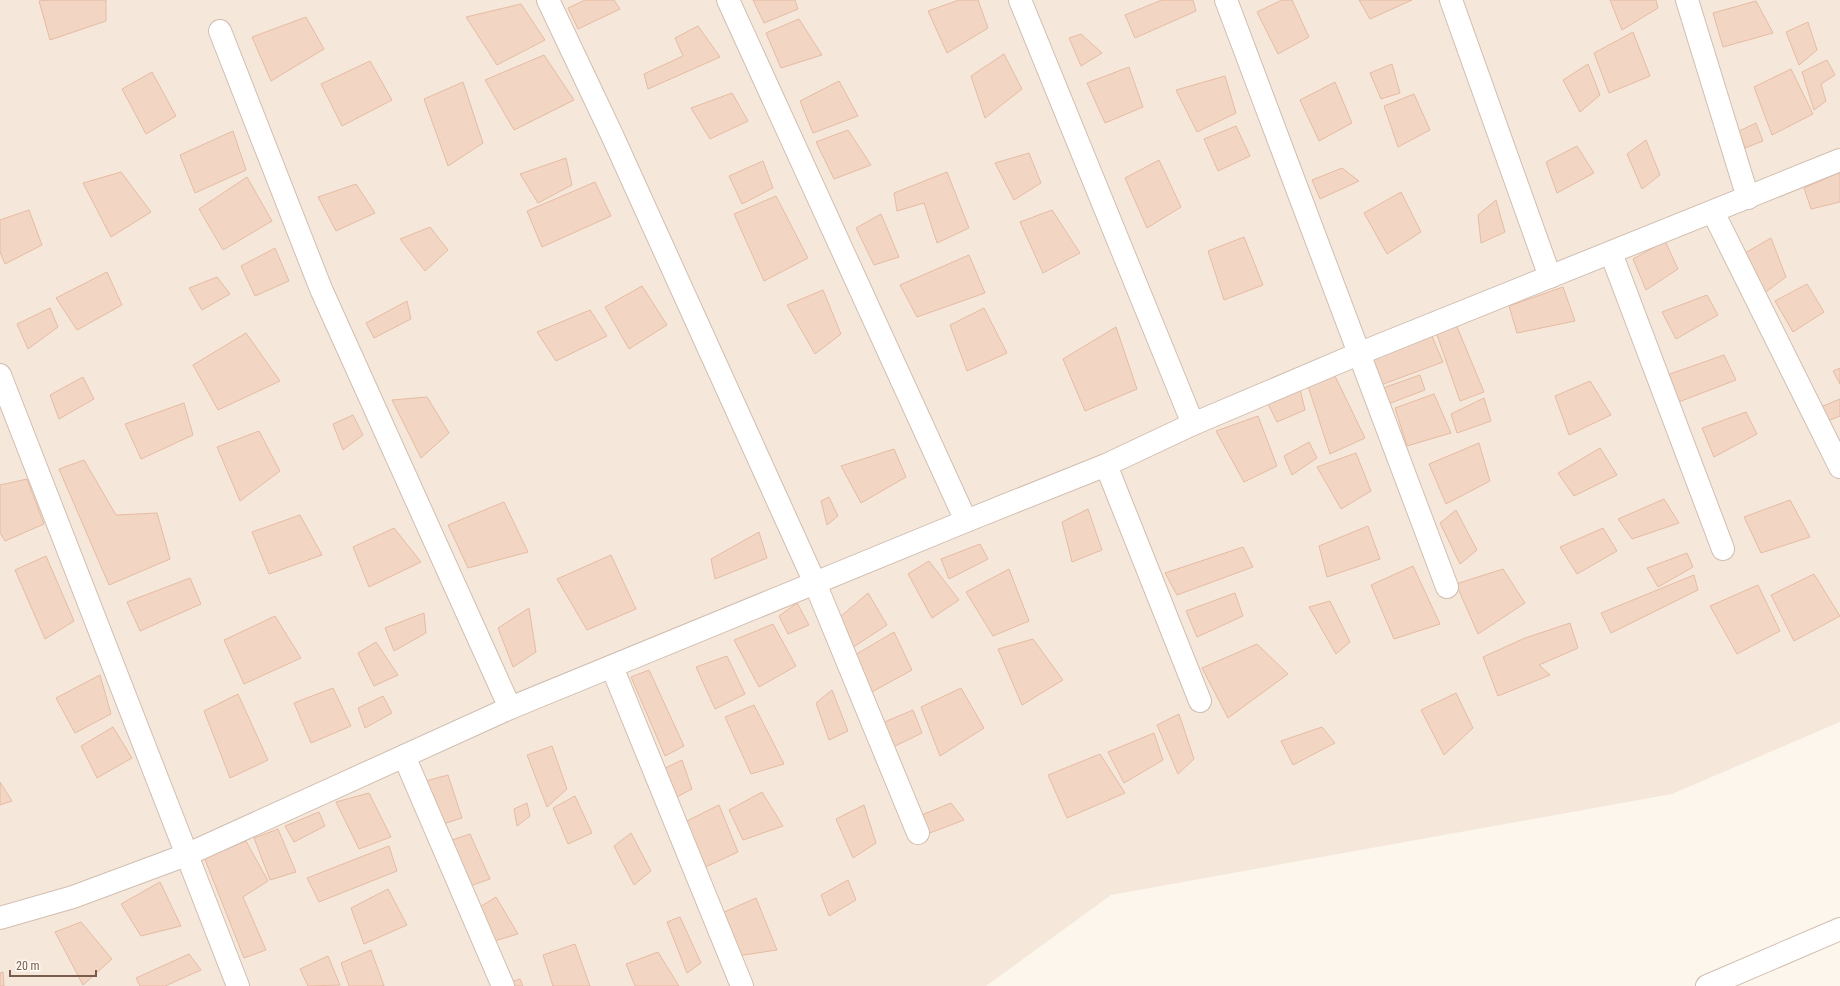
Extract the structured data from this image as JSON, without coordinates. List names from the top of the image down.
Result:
{
  "scale_bar": "20 m"
}
